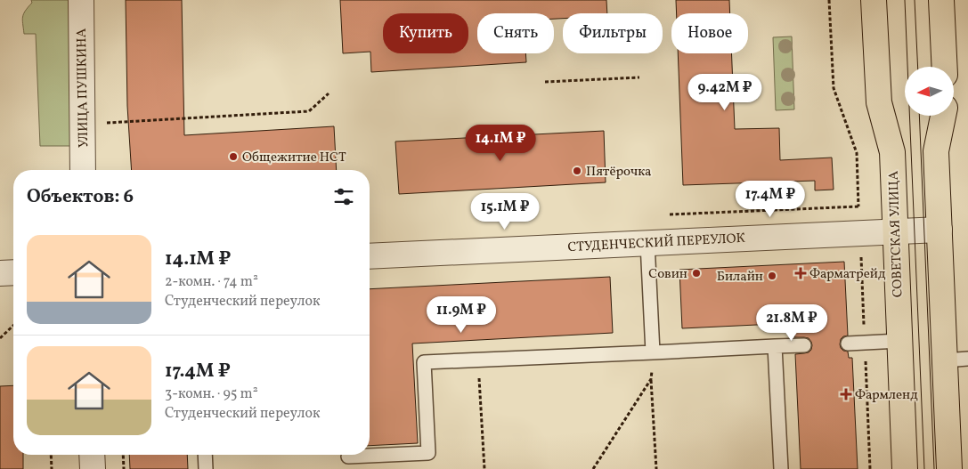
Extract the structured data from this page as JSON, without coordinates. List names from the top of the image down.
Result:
{
  "streets": {
    "main road": ["СОВЕТСКАЯ УЛИЦА"],
    "street": ["УЛИЦА ПУШКИНА", "СТУДЕНЧЕСКИЙ ПЕРЕУЛОК"]
  },
  "crossings": [
    ["СОВЕТСКАЯ УЛИЦА", "СТУДЕНЧЕСКИЙ ПЕРЕУЛОК"]
  ],
  "places": {
    "other": [
      "Общежитие НСТ",
      "Пятёрочка",
      "Совин",
      "Билайн"
    ],
    "health": ["Фарматрейд", "Фармленд"]
  },
  "north": "left",
  "page": {
    "chip": [
      "Купить",
      "Снять",
      "Фильтры",
      "Новое"
    ],
    "price": [
      "9.42M ₽",
      "14.1M ₽",
      "17.4M ₽",
      "15.1M ₽",
      "11.9M ₽",
      "21.8M ₽"
    ],
    "heading": "Объектов: 6",
    "list": [
      {
        "name": "14.1M ₽",
        "note": "2-комн. · 74 m² · Студенческий переулок"
      },
      {
        "name": "17.4M ₽",
        "note": "3-комн. · 95 m² · Студенческий переулок"
      }
    ]
  }
}
